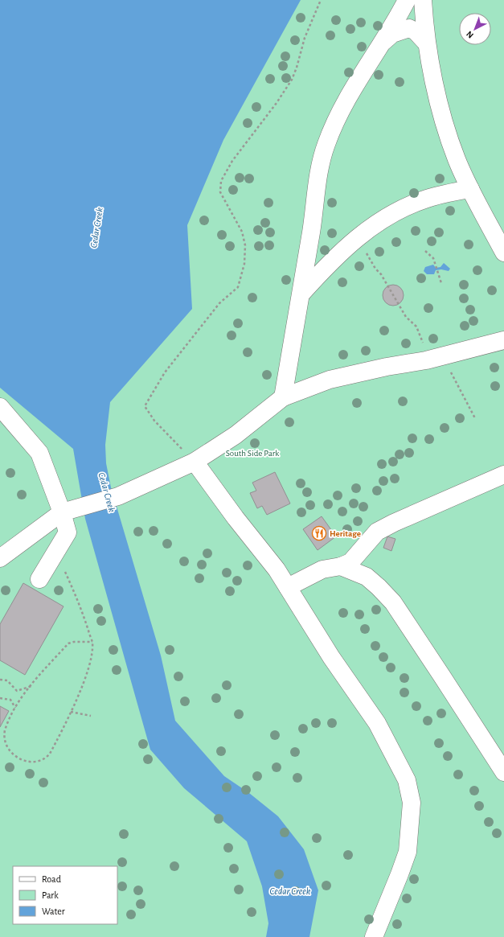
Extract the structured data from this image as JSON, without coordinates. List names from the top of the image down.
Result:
{
  "water": ["Cedar Creek"],
  "parks": ["South Side Park"],
  "places": {
    "restaurant": ["Heritage"]
  },
  "legend": ["Road", "Park", "Water"],
  "north": "bottom left"
}
